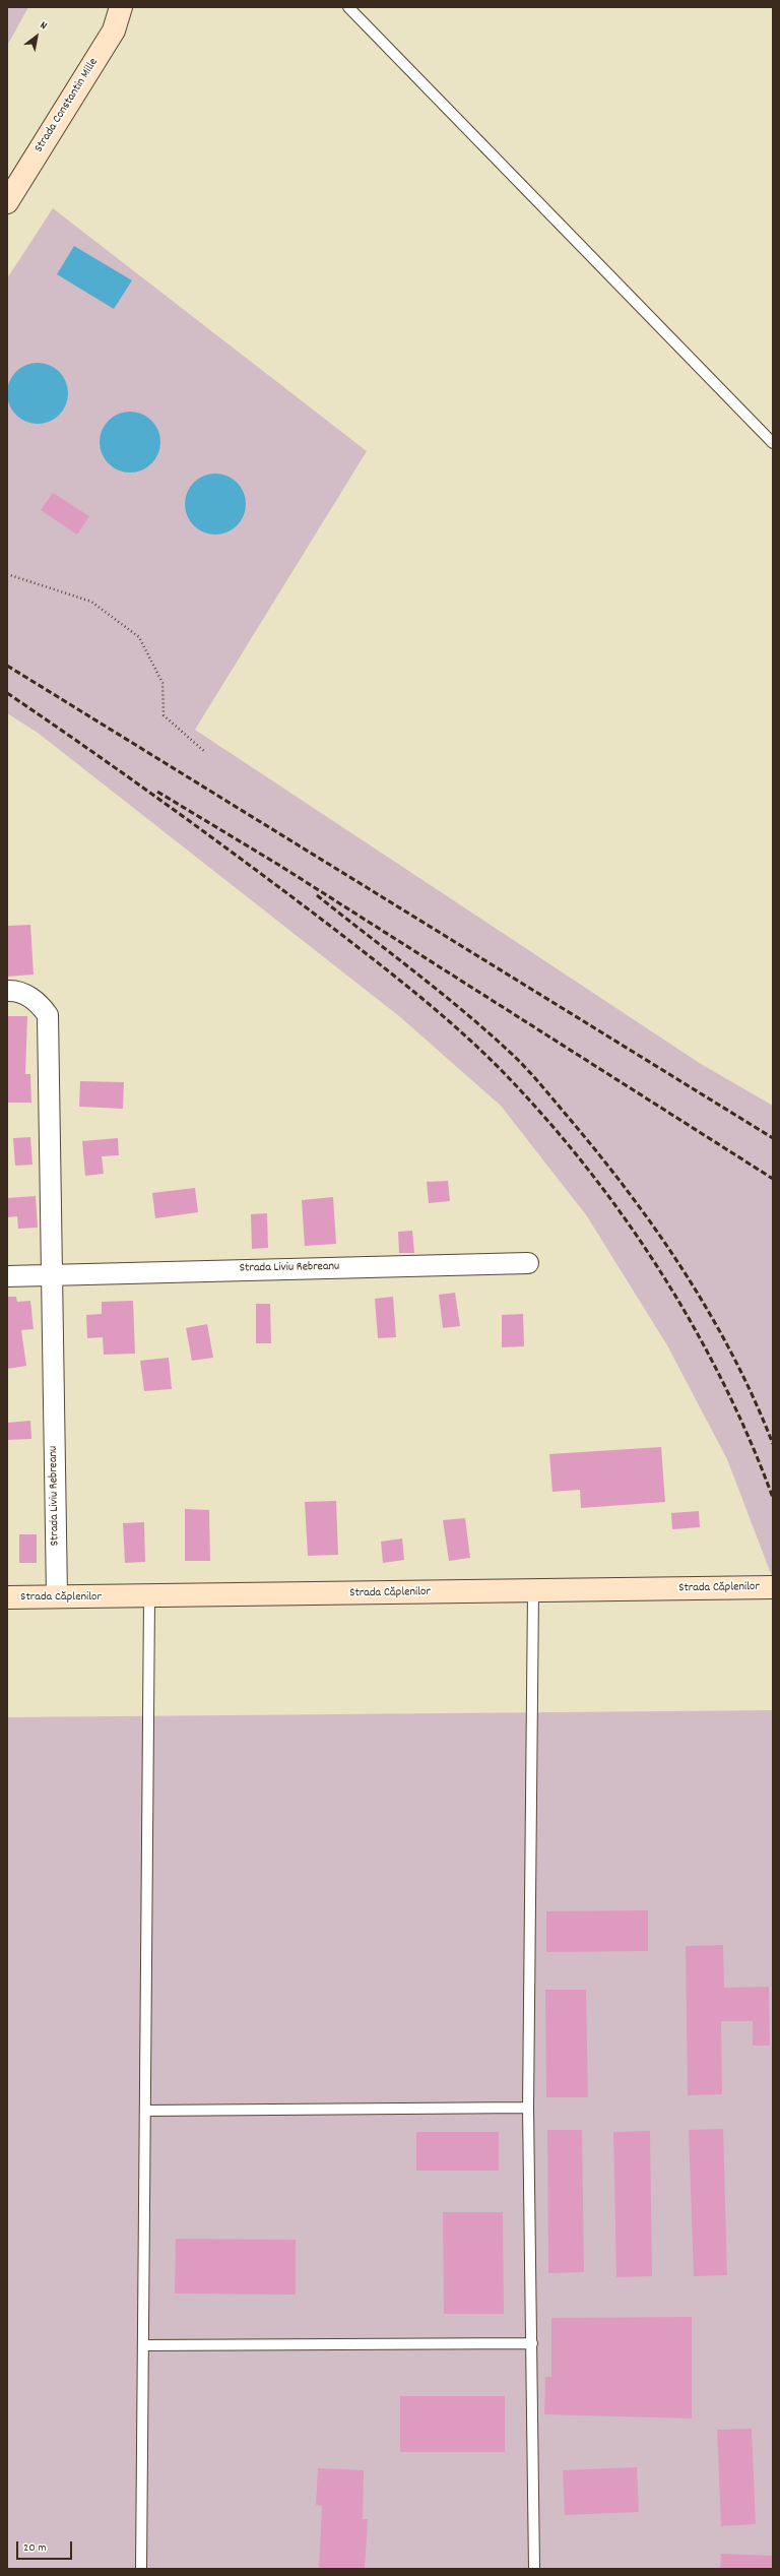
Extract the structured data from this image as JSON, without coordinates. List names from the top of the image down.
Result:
{
  "streets": {
    "street": ["Strada Constantin Mille", "Strada Liviu Rebreanu", "Strada Căplenilor"]
  },
  "crossings": [
    ["Strada Liviu Rebreanu", "Strada Căplenilor"]
  ],
  "scale_bar": "20 m",
  "north": "top right"
}
